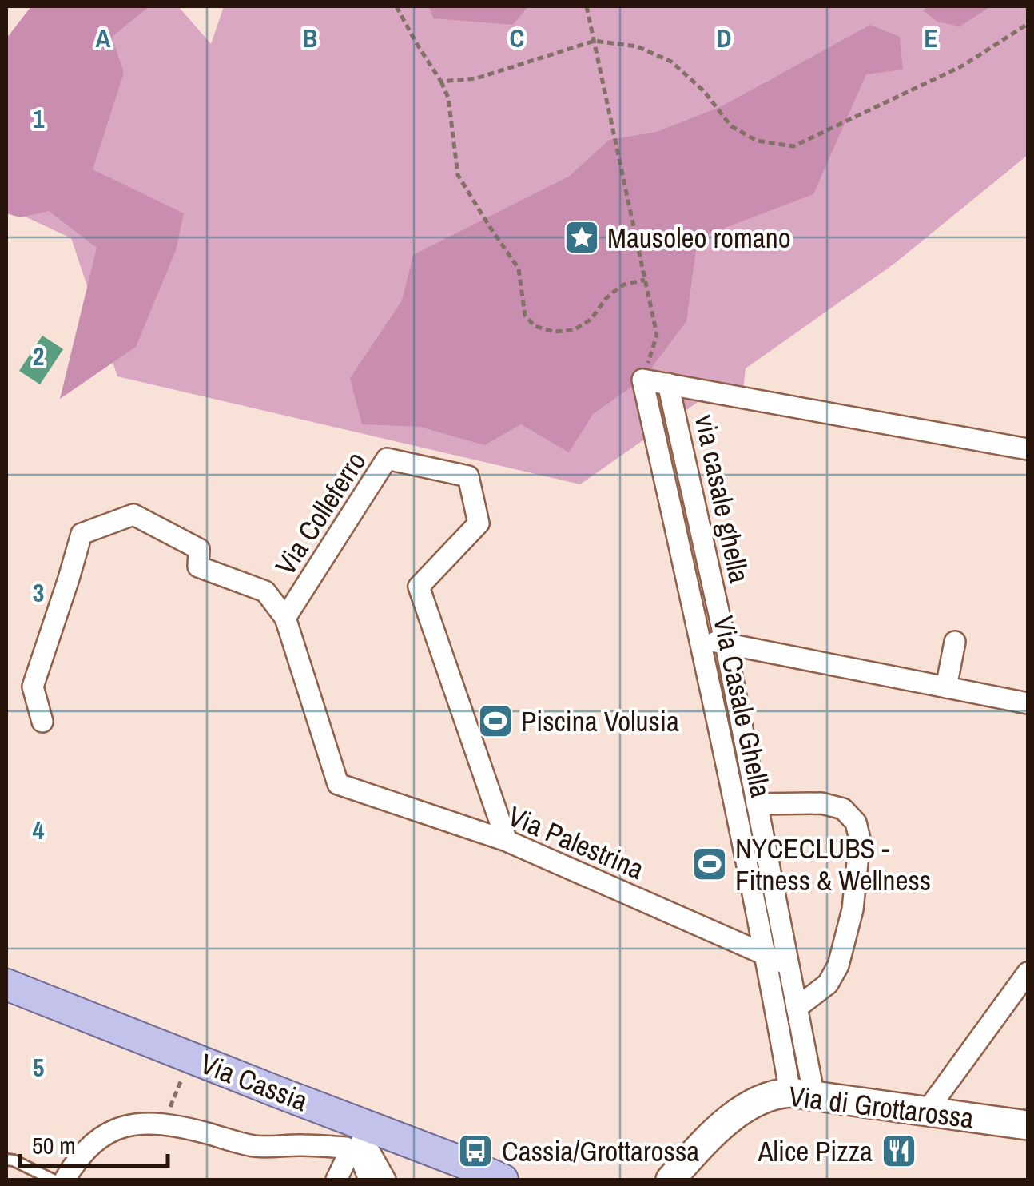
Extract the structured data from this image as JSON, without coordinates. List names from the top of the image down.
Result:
{
  "streets": {
    "main road": ["Via Cassia"],
    "street": [
      "via casale ghella",
      "Via Colleferro",
      "Via Casale Ghella",
      "Via Palestrina",
      "Via di Grottarossa"
    ]
  },
  "crossings": [
    ["via casale ghella", "Via Casale Ghella"],
    ["via casale ghella", "Via Palestrina"],
    ["via casale ghella", "Via di Grottarossa"],
    ["Via Colleferro", "Via Palestrina"],
    ["Via Casale Ghella", "Via Palestrina"],
    ["Via Casale Ghella", "Via di Grottarossa"]
  ],
  "places": {
    "place": ["Mausoleo romano"],
    "sports": ["Piscina Volusia", "NYCECLUBS - Fitness & Wellness"],
    "bus stop": ["Cassia/Grottarossa"],
    "restaurant": ["Alice Pizza"]
  },
  "scale_bar": "50 m",
  "grid": {
    "columns": [
      "A",
      "B",
      "C",
      "D",
      "E"
    ],
    "rows": [
      "1",
      "2",
      "3",
      "4",
      "5"
    ]
  }
}
